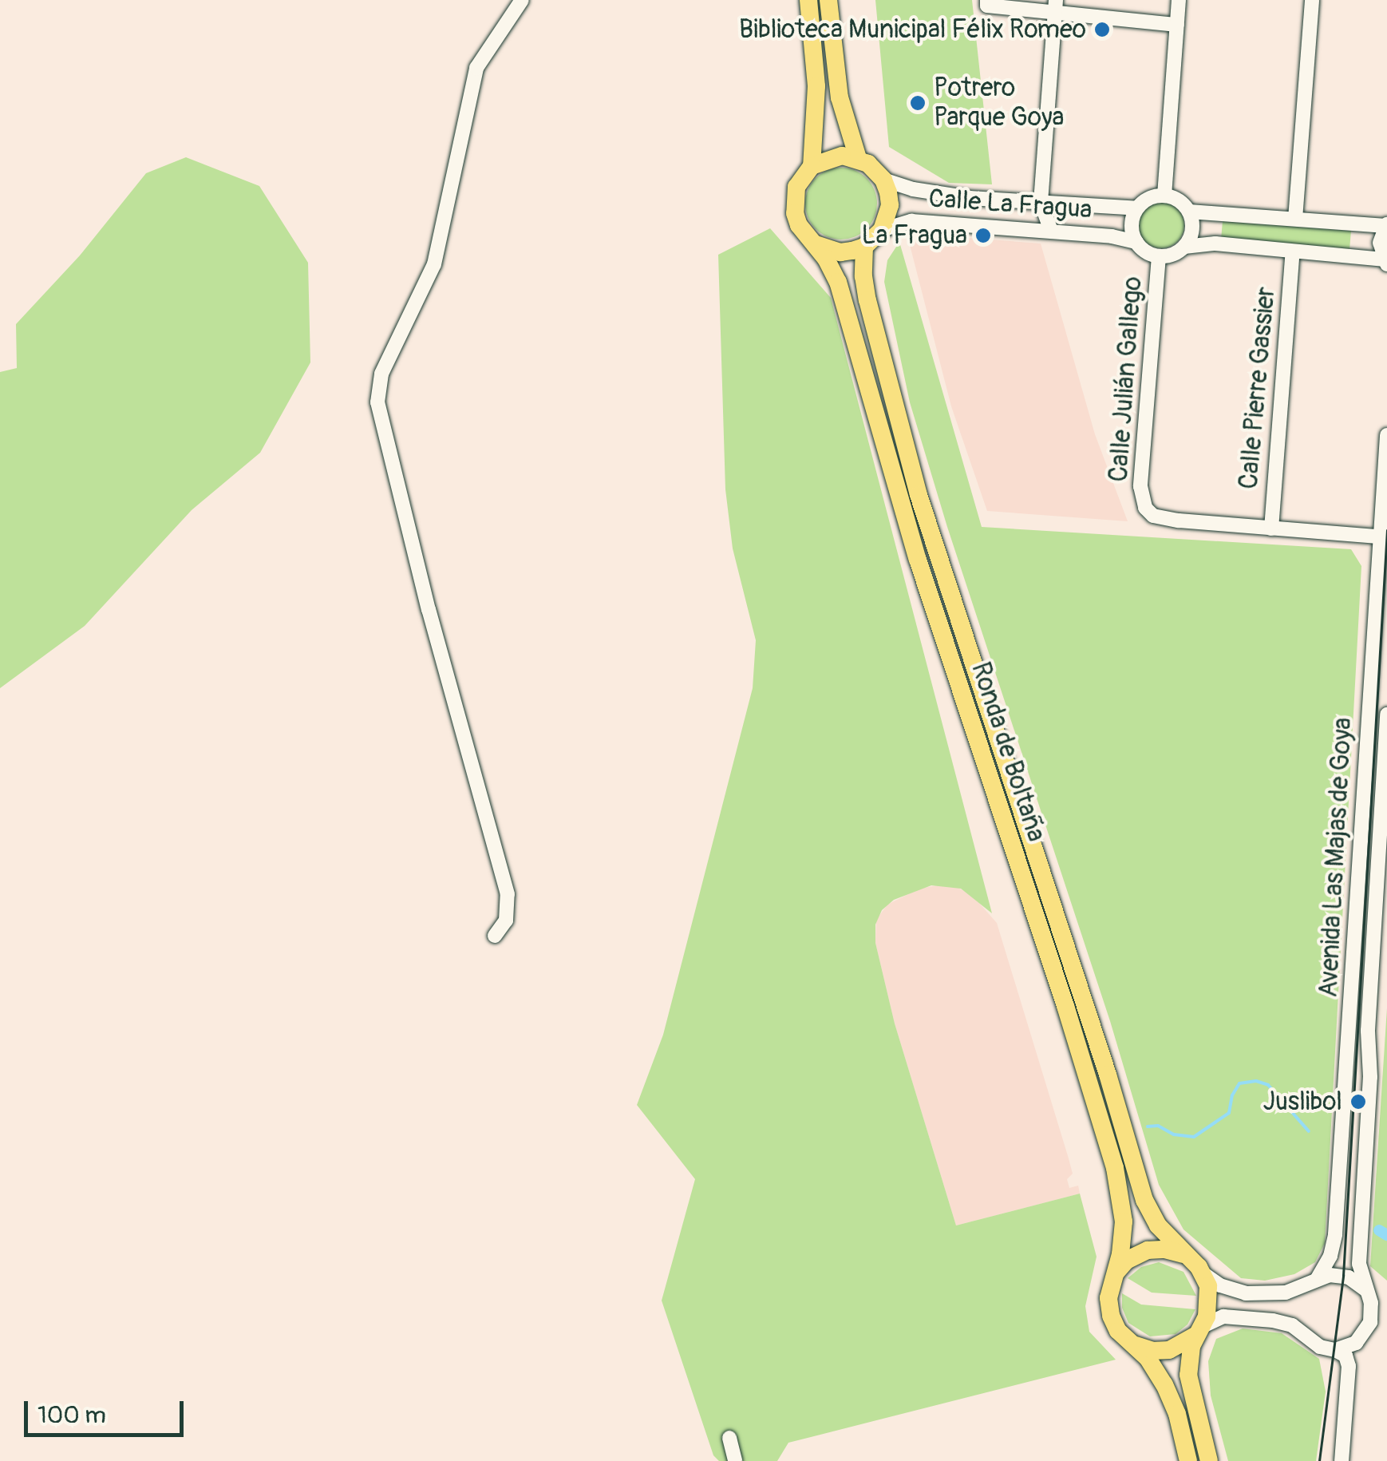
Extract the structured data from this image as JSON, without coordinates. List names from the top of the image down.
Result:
{
  "streets": {
    "main road": ["Ronda de Boltaña"],
    "street": [
      "Calle La Fragua",
      "Calle Julián Gallego",
      "Calle Pierre Gassier",
      "Avenida Las Majas de Goya"
    ]
  },
  "crossings": [
    ["Calle La Fragua", "Calle Julián Gallego"],
    ["Calle La Fragua", "Ronda de Boltaña"],
    ["Calle Julián Gallego", "Calle Pierre Gassier"],
    ["Calle Julián Gallego", "Avenida Las Majas de Goya"]
  ],
  "places": [
    "Biblioteca Municipal Félix Romeo",
    "Potrero Parque Goya",
    "La Fragua",
    "Juslibol"
  ],
  "scale_bar": "100 m"
}
